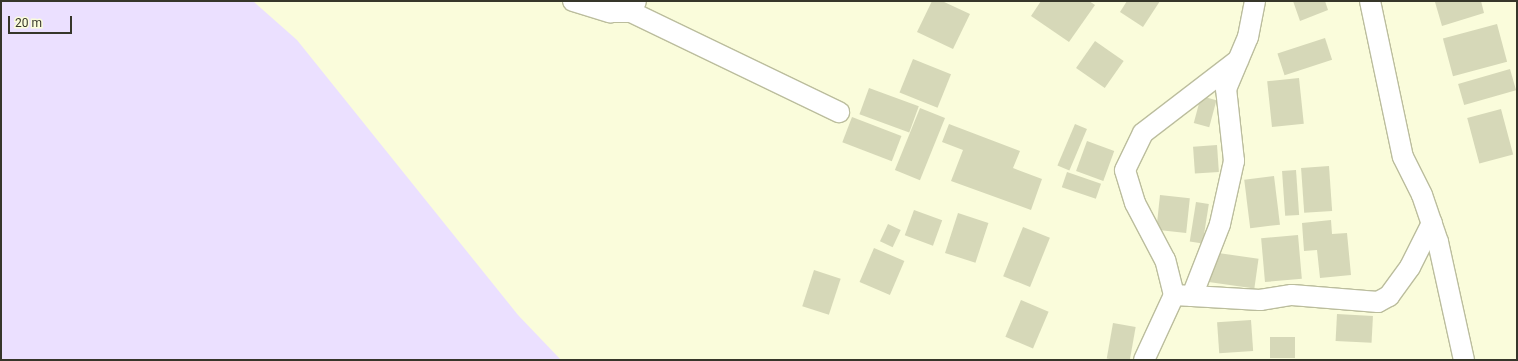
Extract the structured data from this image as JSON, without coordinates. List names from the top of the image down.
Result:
{
  "scale_bar": "20 m"
}
